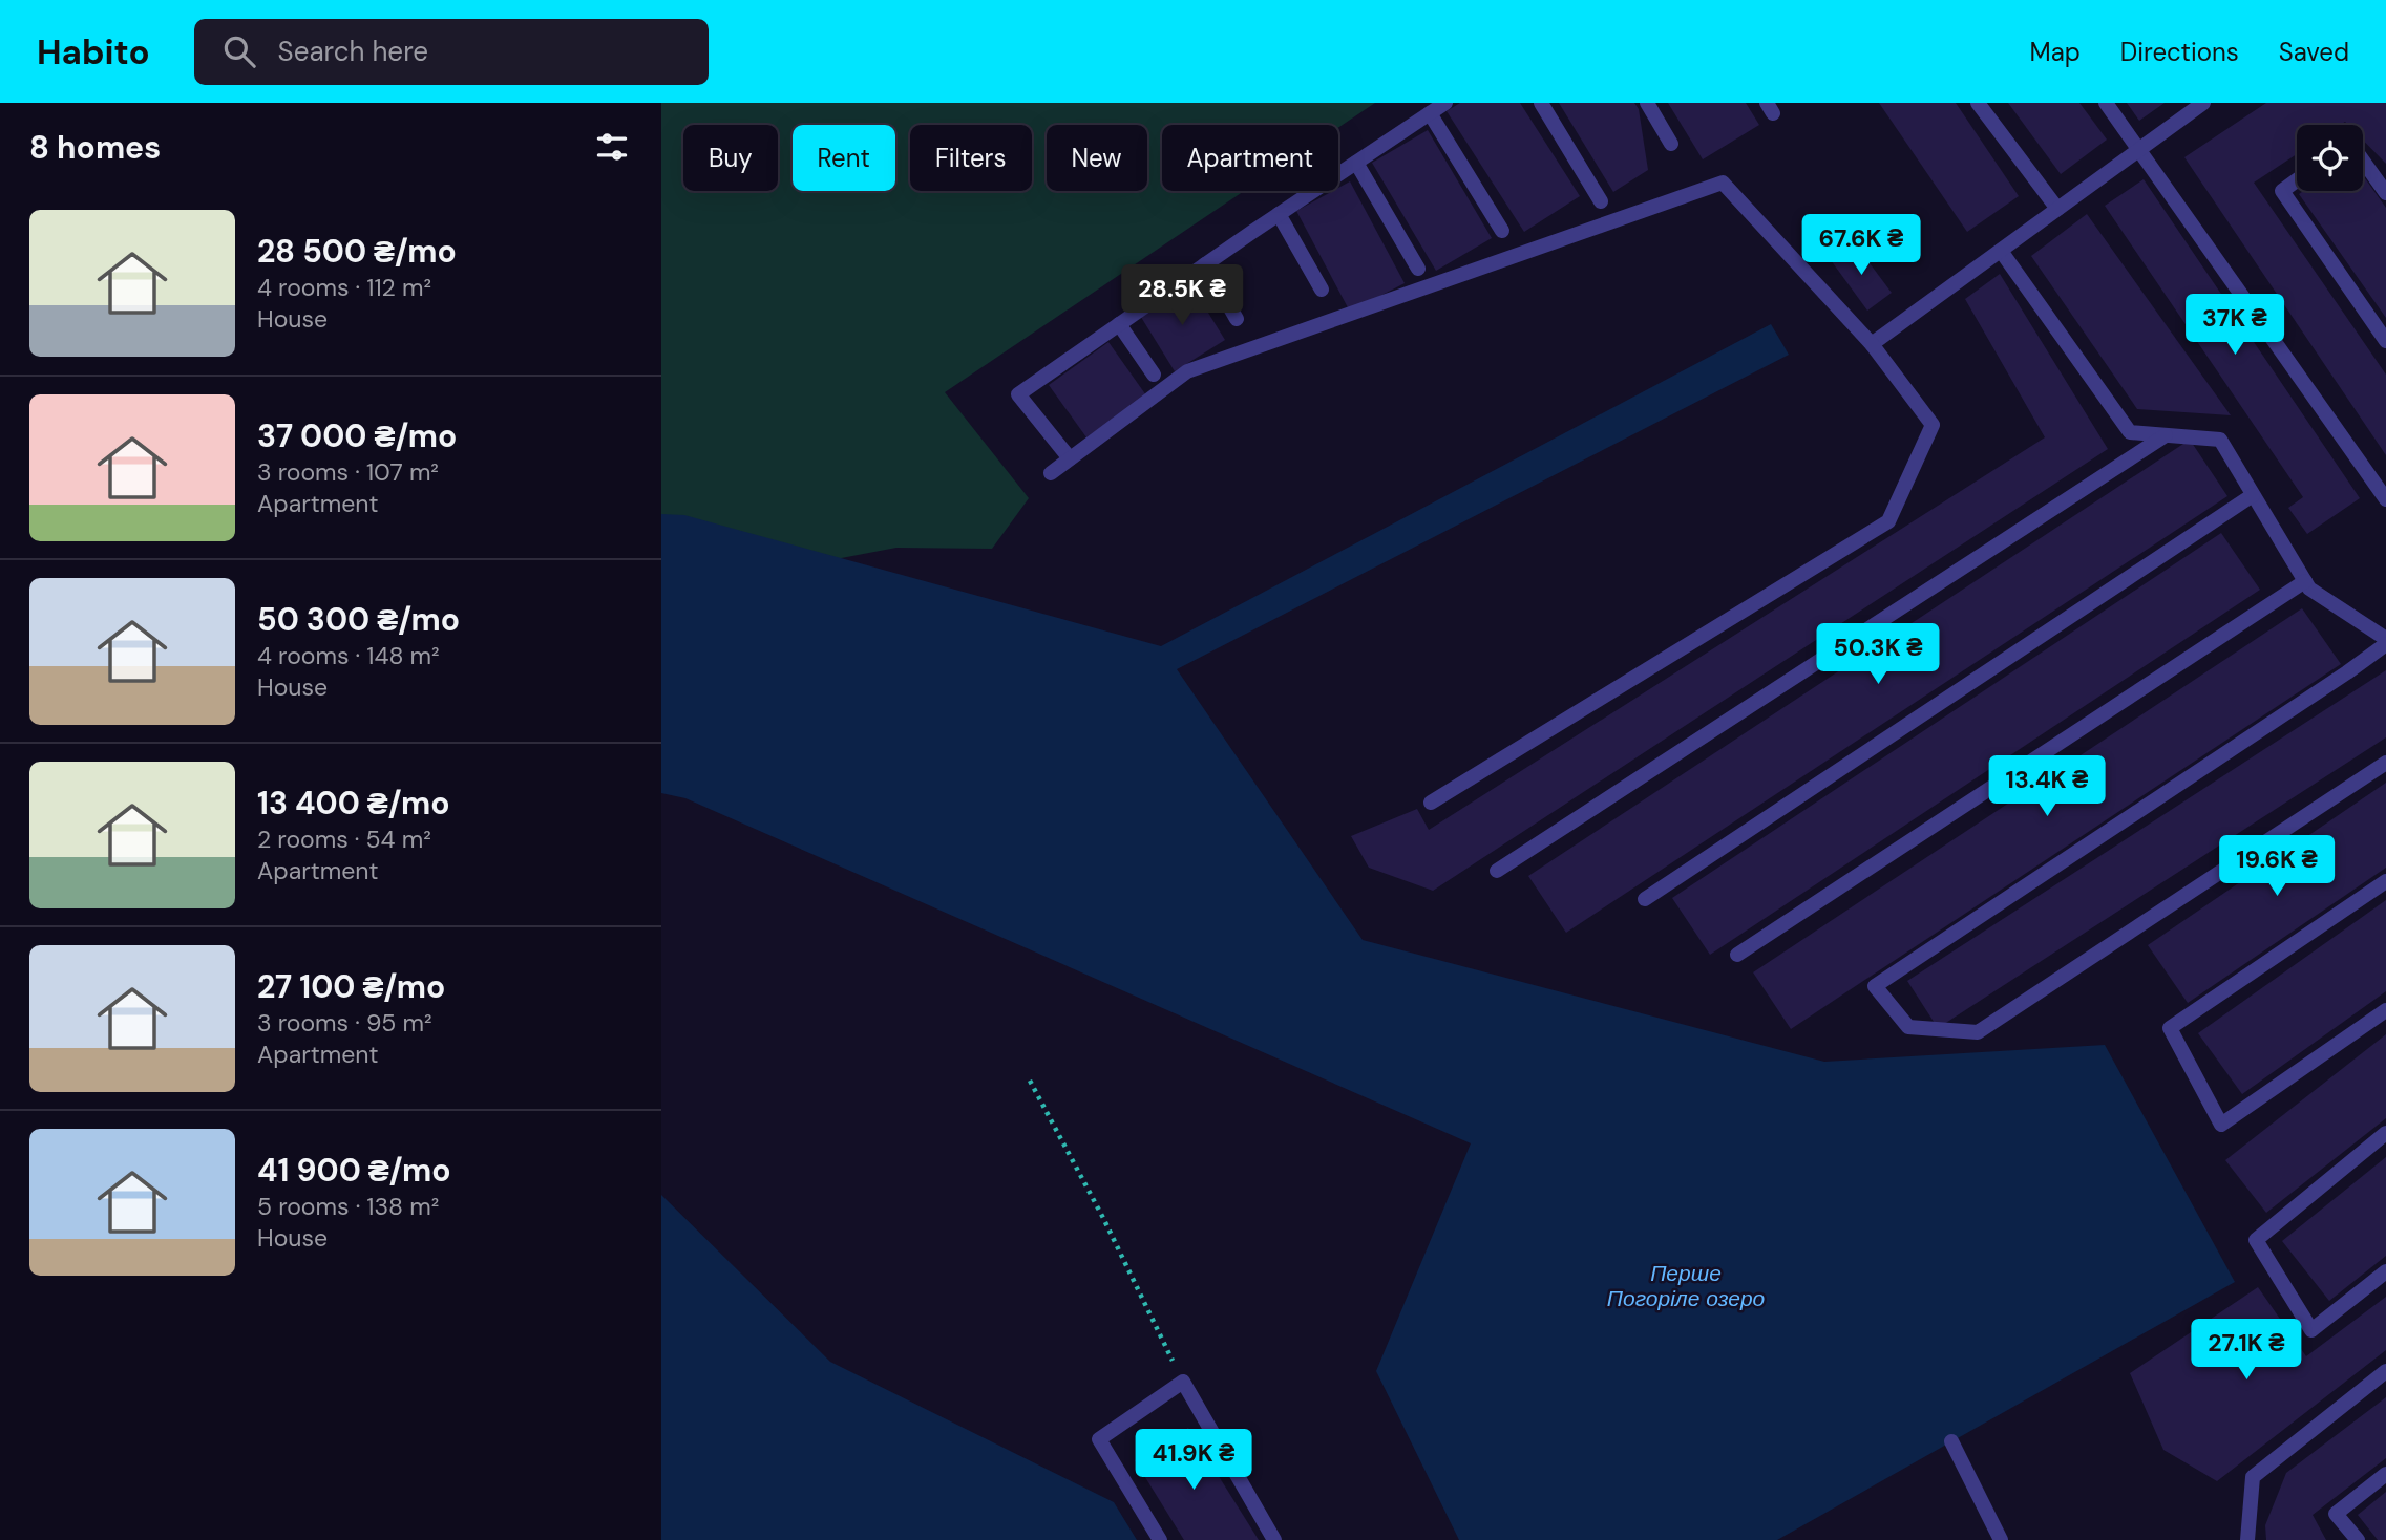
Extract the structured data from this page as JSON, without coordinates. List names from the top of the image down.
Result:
{
  "water": ["Перше Погоріле озеро"],
  "page": {
    "header": "Habito",
    "search": "Search here",
    "nav": ["Map", "Directions", "Saved"],
    "heading": "8 homes",
    "chip": [
      "Buy",
      "Rent",
      "Filters",
      "New",
      "Apartment"
    ],
    "list": [
      {
        "name": "28 500 ₴/mo",
        "note": "4 rooms · 112 m² · House"
      },
      {
        "name": "37 000 ₴/mo",
        "note": "3 rooms · 107 m² · Apartment"
      },
      {
        "name": "50 300 ₴/mo",
        "note": "4 rooms · 148 m² · House"
      },
      {
        "name": "13 400 ₴/mo",
        "note": "2 rooms · 54 m² · Apartment"
      },
      {
        "name": "27 100 ₴/mo",
        "note": "3 rooms · 95 m² · Apartment"
      },
      {
        "name": "41 900 ₴/mo",
        "note": "5 rooms · 138 m² · House"
      }
    ],
    "price": [
      "67.6K ₴",
      "28.5K ₴",
      "37K ₴",
      "50.3K ₴",
      "13.4K ₴",
      "19.6K ₴",
      "27.1K ₴",
      "41.9K ₴"
    ]
  }
}
